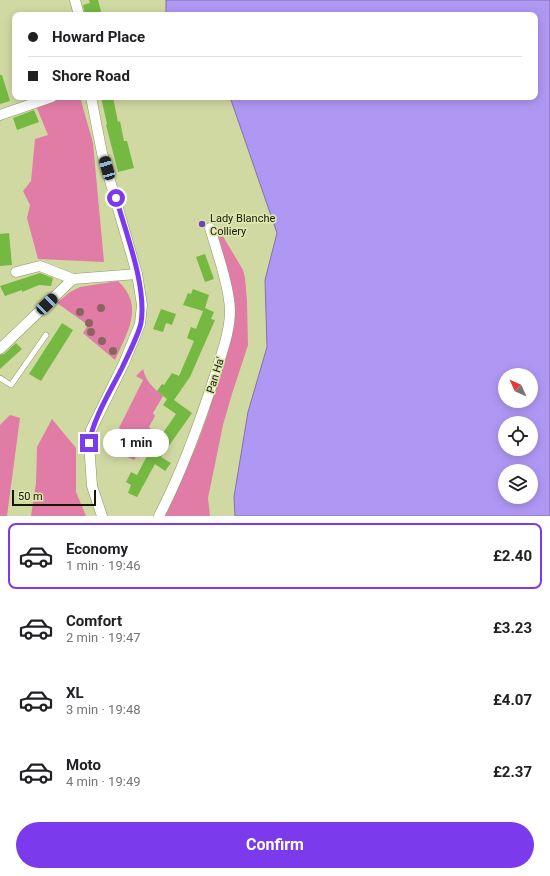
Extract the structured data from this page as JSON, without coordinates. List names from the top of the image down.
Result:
{
  "streets": {
    "street": ["Pan Ha'"]
  },
  "places": ["Lady Blanche Colliery"],
  "scale_bar": "50 m",
  "north": "top left",
  "page": {
    "banner": ["Howard Place", "Shore Road"],
    "bubble": "1 min",
    "scale": "50 m",
    "list": [
      {
        "name": "Economy",
        "note": "1 min · 19:46",
        "value": "£2.40"
      },
      {
        "name": "Comfort",
        "note": "2 min · 19:47",
        "value": "£3.23"
      },
      {
        "name": "XL",
        "note": "3 min · 19:48",
        "value": "£4.07"
      },
      {
        "name": "Moto",
        "note": "4 min · 19:49",
        "value": "£2.37"
      }
    ],
    "buttons": "Confirm"
  }
}
